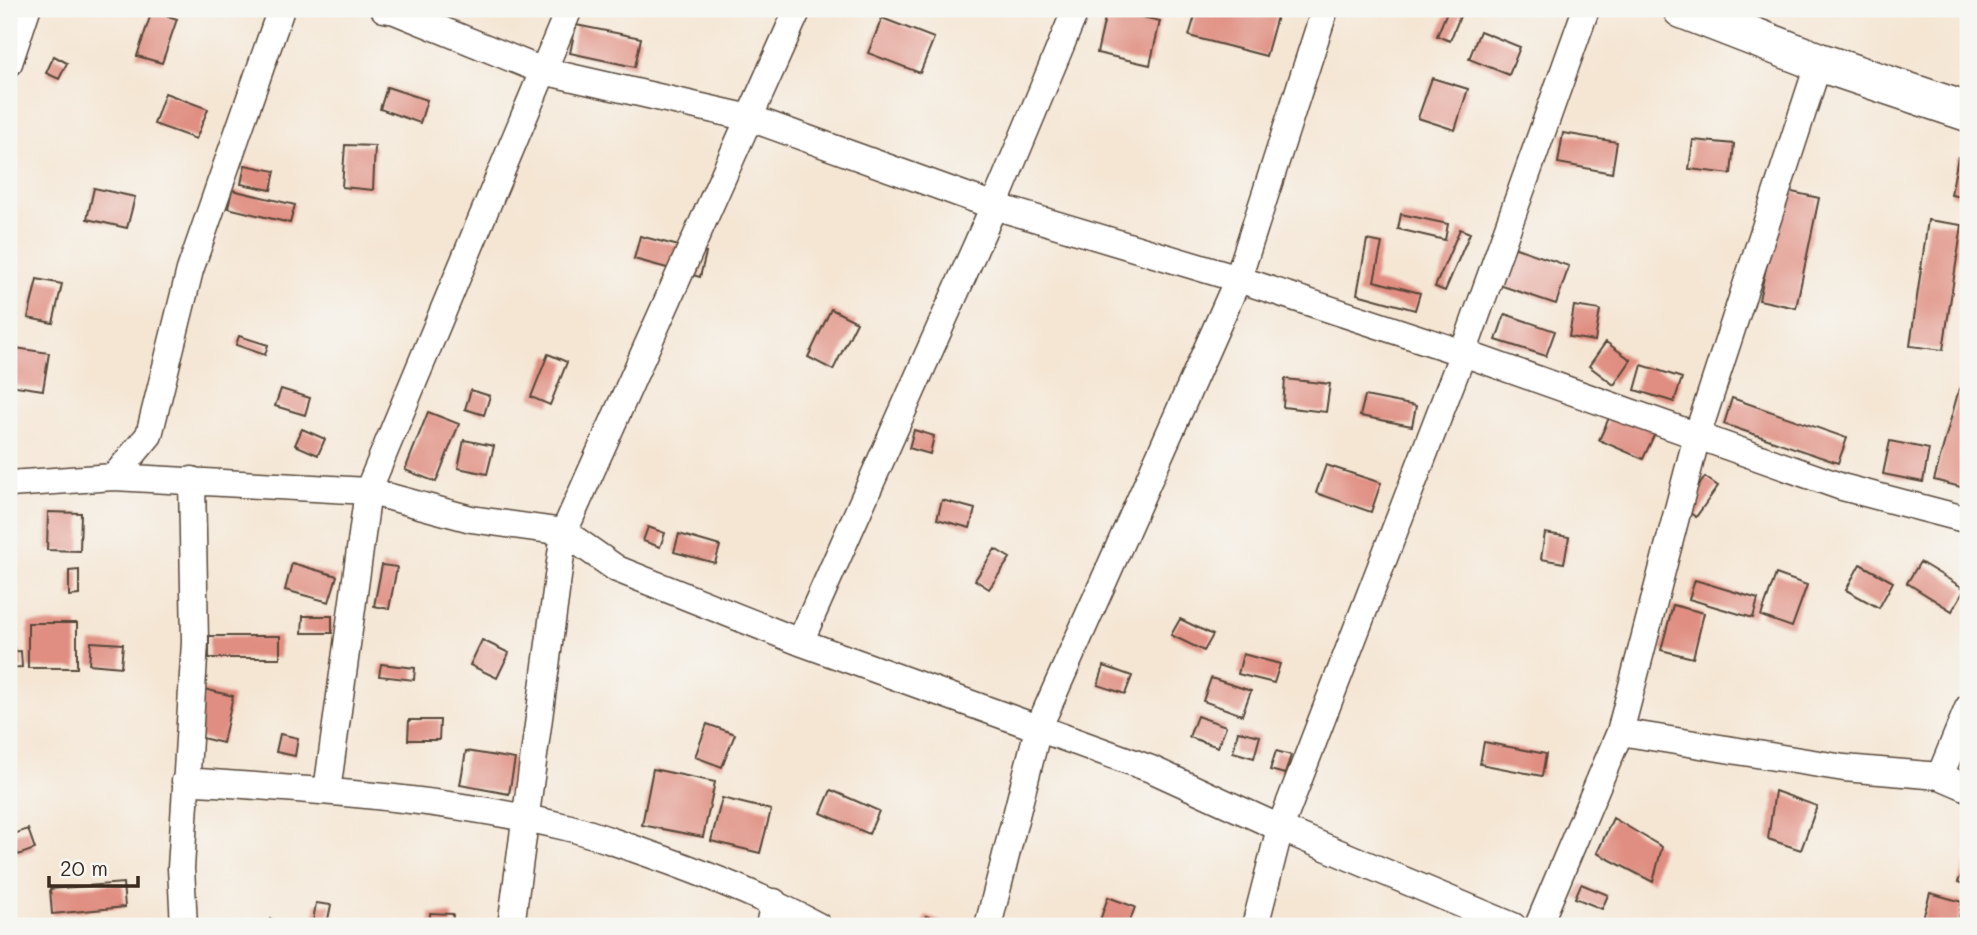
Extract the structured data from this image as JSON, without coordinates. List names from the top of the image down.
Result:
{
  "scale_bar": "20 m"
}
